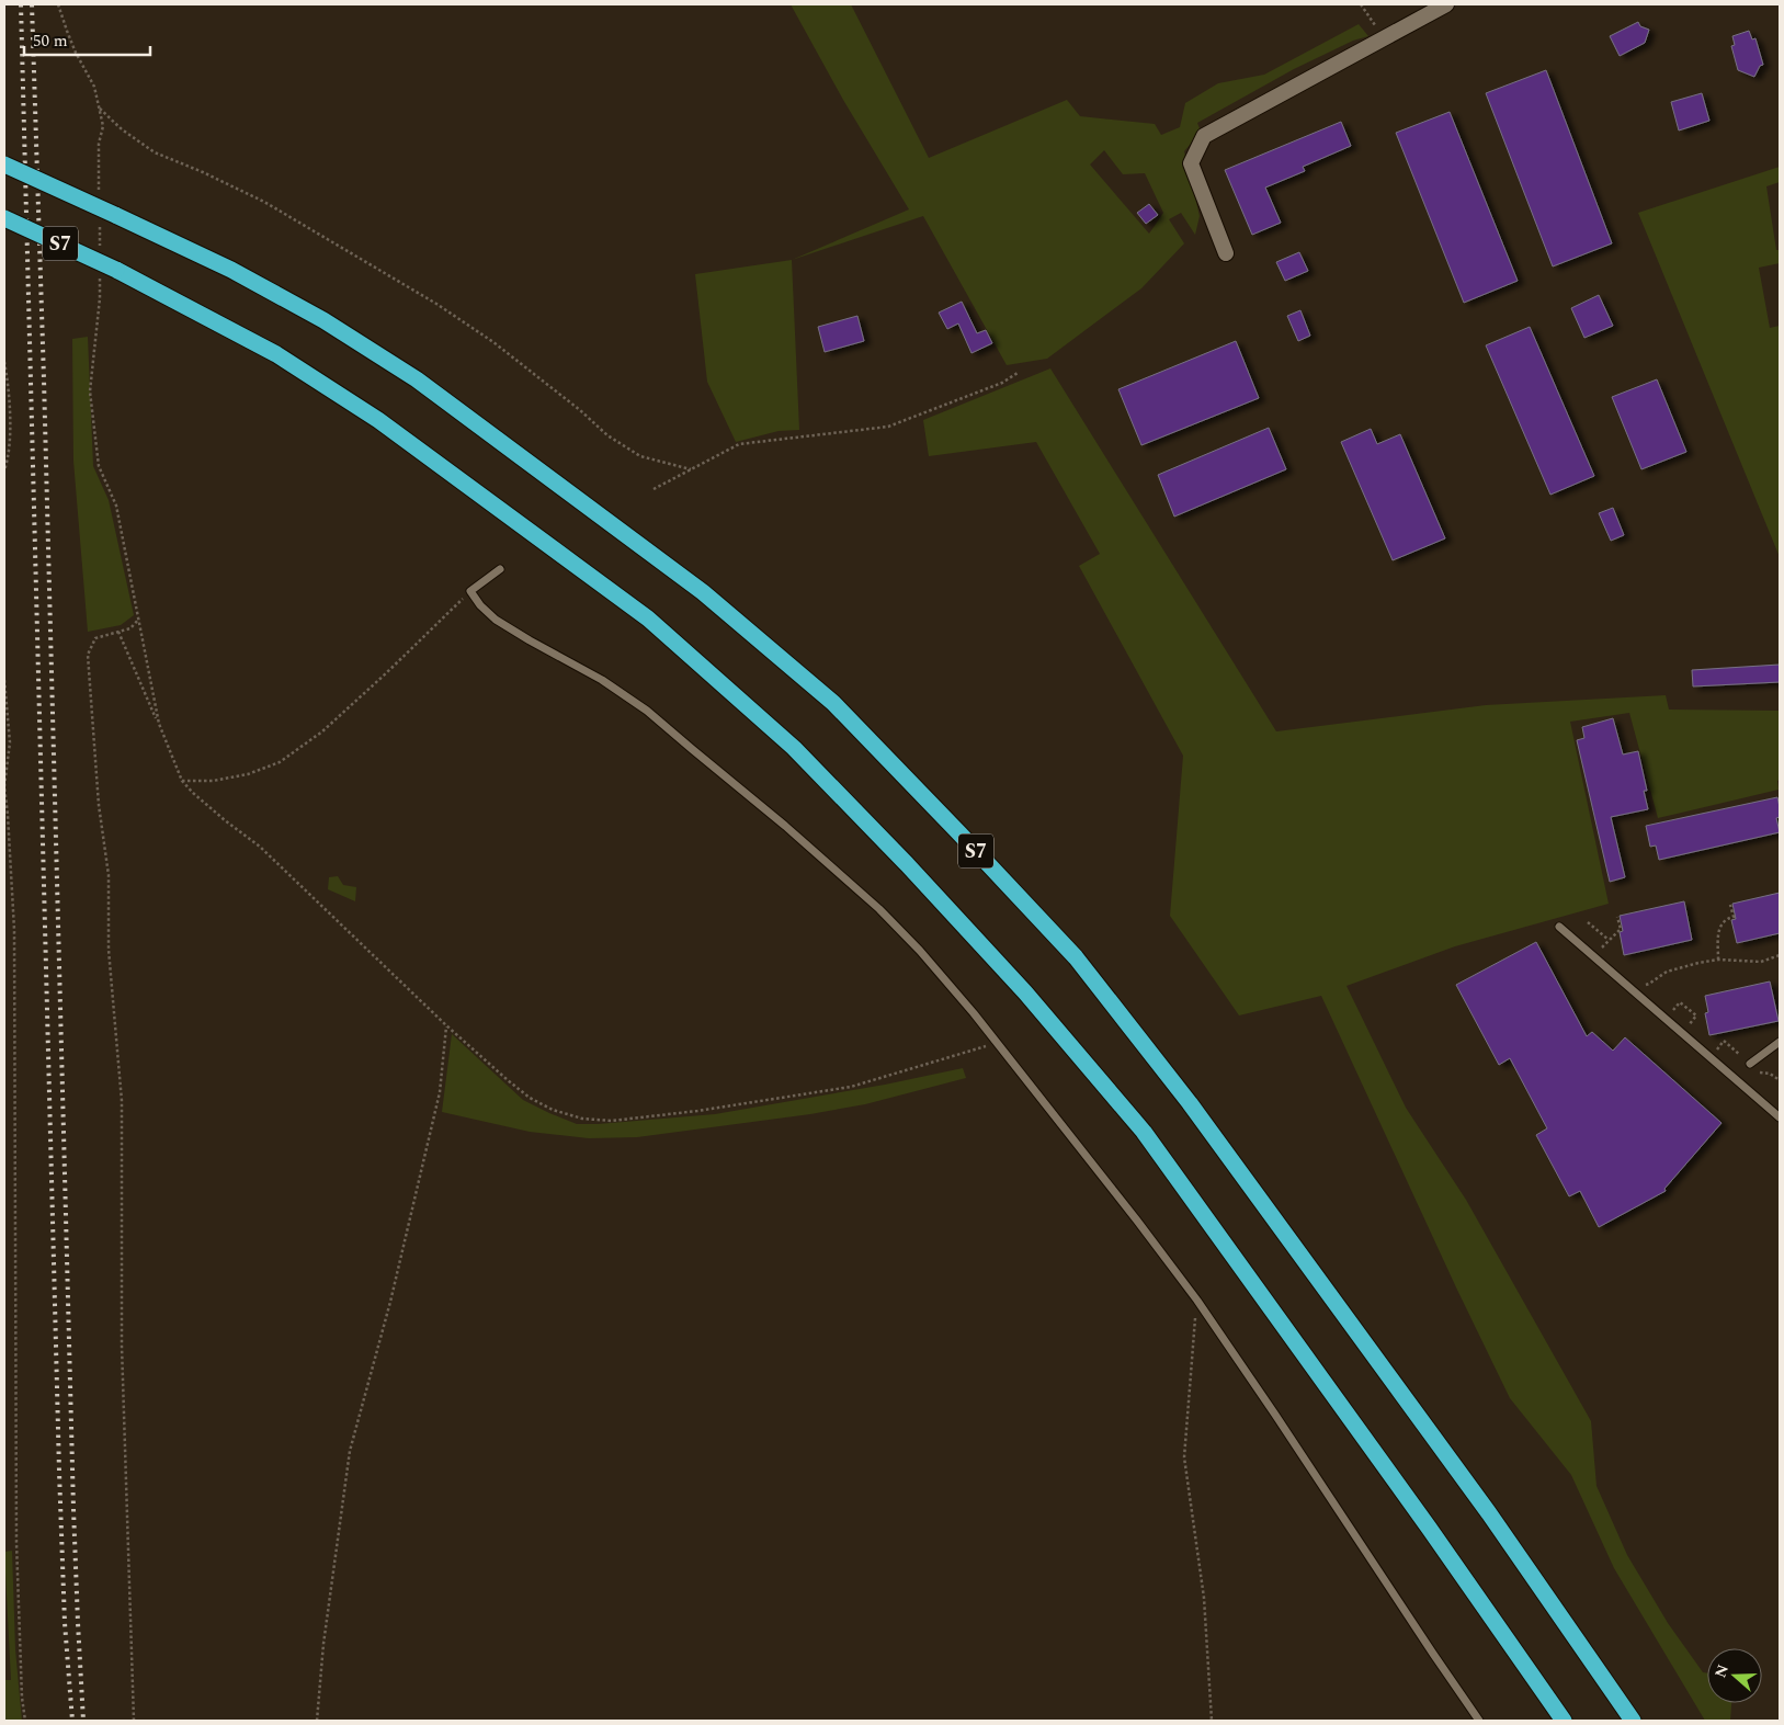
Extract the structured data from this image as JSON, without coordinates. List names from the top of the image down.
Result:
{
  "streets": {
    "highway": ["S7"]
  },
  "scale_bar": "50 m",
  "north": "left"
}
